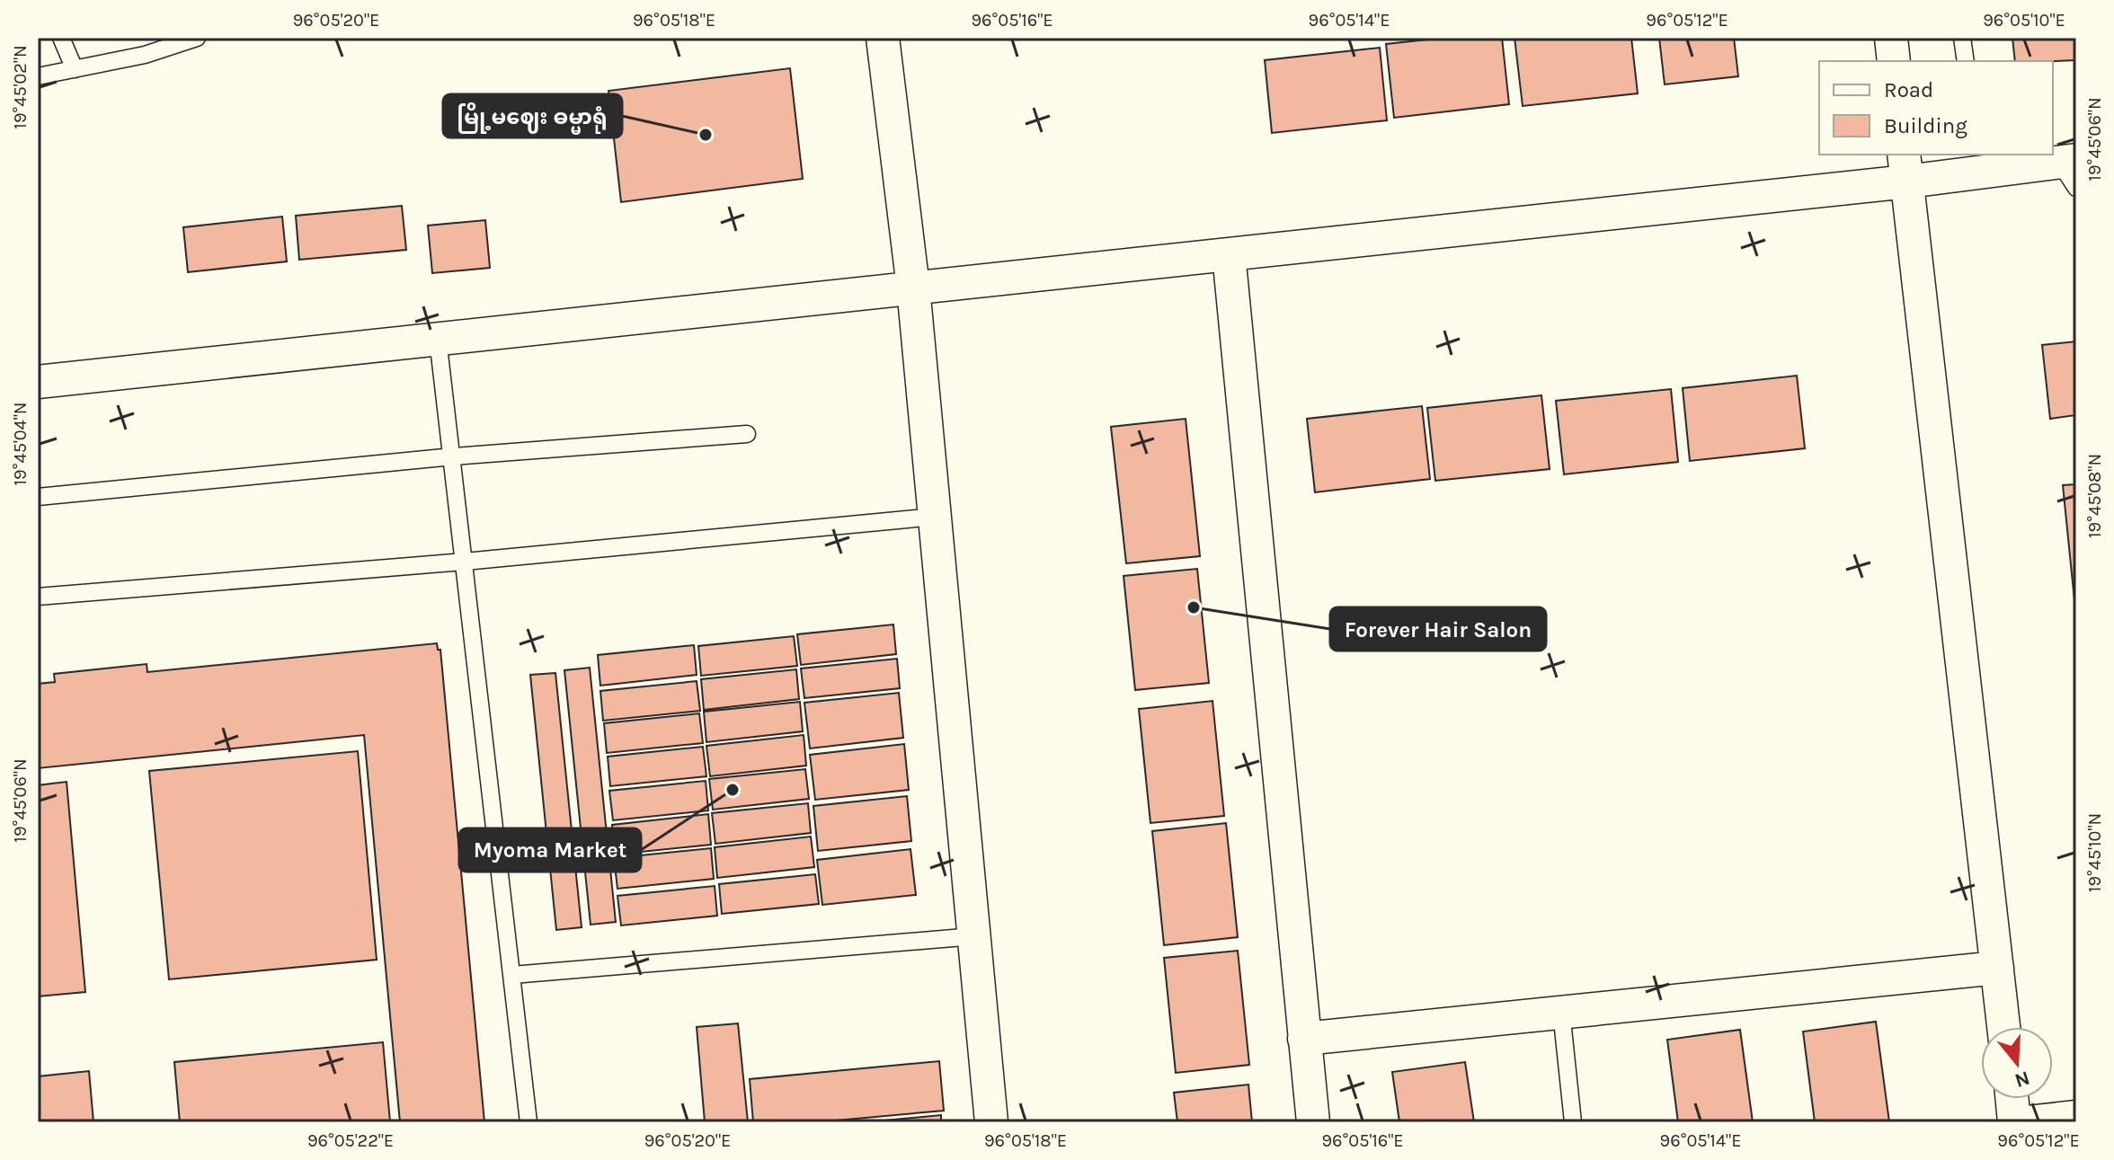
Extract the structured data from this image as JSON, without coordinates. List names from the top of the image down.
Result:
{
  "places": ["မြို့မဈေး ဓမ္မာရုံ", "Forever Hair Salon", "Myoma Market"],
  "legend": ["Road", "Building"],
  "north": "bottom",
  "coordinates": [
    "96°05'20\"E",
    "96°05'18\"E",
    "96°05'16\"E",
    "96°05'14\"E",
    "96°05'12\"E",
    "96°05'10\"E",
    "19°45'02\"N",
    "19°45'06\"N",
    "19°45'04\"N",
    "19°45'08\"N",
    "19°45'10\"N",
    "96°05'22\"E"
  ]
}
